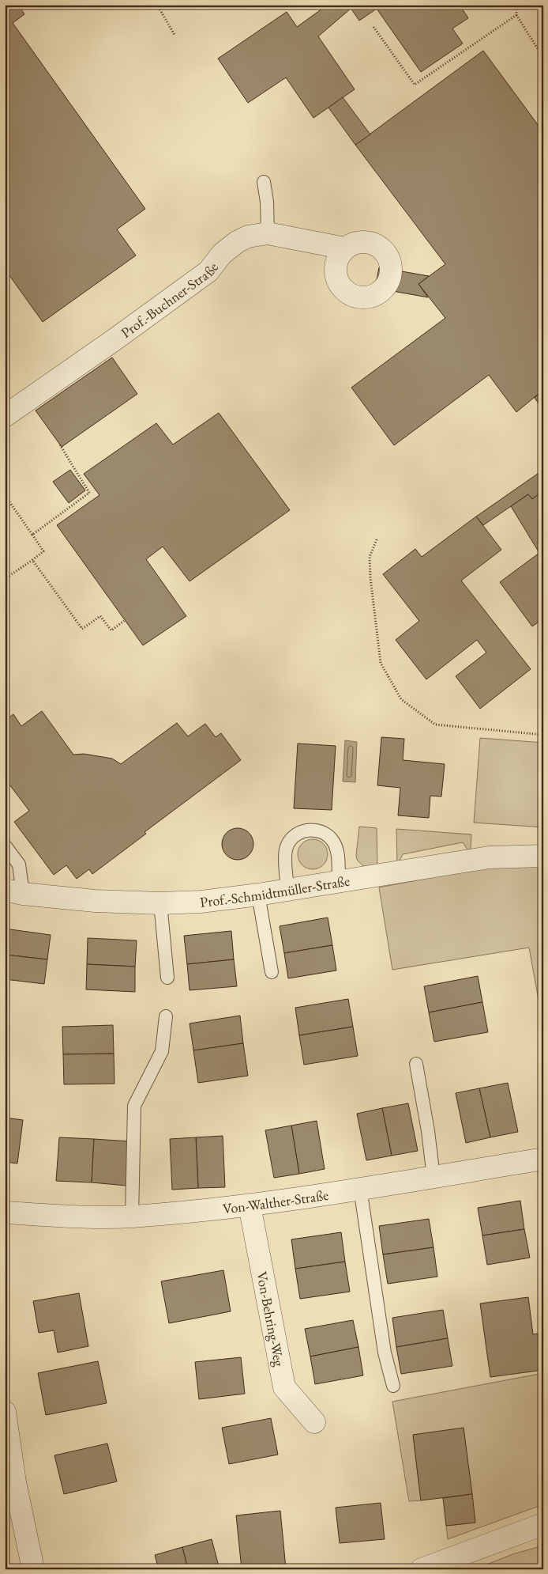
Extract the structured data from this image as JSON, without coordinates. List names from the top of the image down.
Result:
{
  "streets": {
    "street": [
      "Prof.-Buchner-Straße",
      "Prof.-Schmidtmüller-Straße",
      "Von-Walther-Straße",
      "Von-Behring-Weg"
    ]
  },
  "crossings": [
    ["Von-Walther-Straße", "Von-Behring-Weg"]
  ]
}
